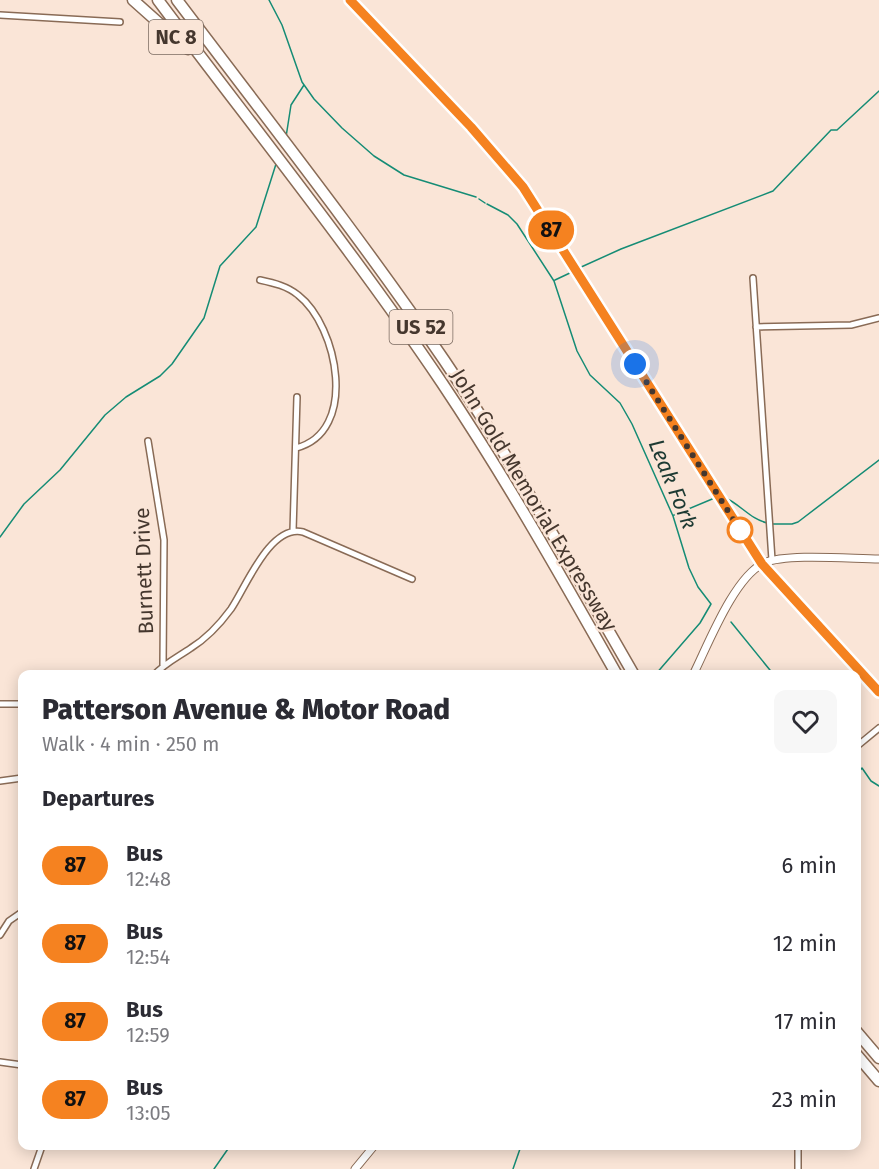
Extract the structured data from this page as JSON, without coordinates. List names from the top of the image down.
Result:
{
  "streets": {
    "highway": ["NC 8", "US 52", "John Gold Memorial Expressway"],
    "street": ["Burnett Drive"]
  },
  "crossings": [
    ["NC 8", "John Gold Memorial Expressway"]
  ],
  "water": ["Leak Fork"],
  "lines": ["bus line 87"],
  "page": {
    "on_map": "87",
    "heading": [
      ["Patterson Avenue & Motor Road", "Walk · 4 min · 250 m"],
      "Departures"
    ],
    "list": [
      {
        "mark": "87",
        "name": "Bus",
        "note": "12:48",
        "value": "6 min"
      },
      {
        "mark": "87",
        "name": "Bus",
        "note": "12:54",
        "value": "12 min"
      },
      {
        "mark": "87",
        "name": "Bus",
        "note": "12:59",
        "value": "17 min"
      },
      {
        "mark": "87",
        "name": "Bus",
        "note": "13:05",
        "value": "23 min"
      }
    ]
  }
}
